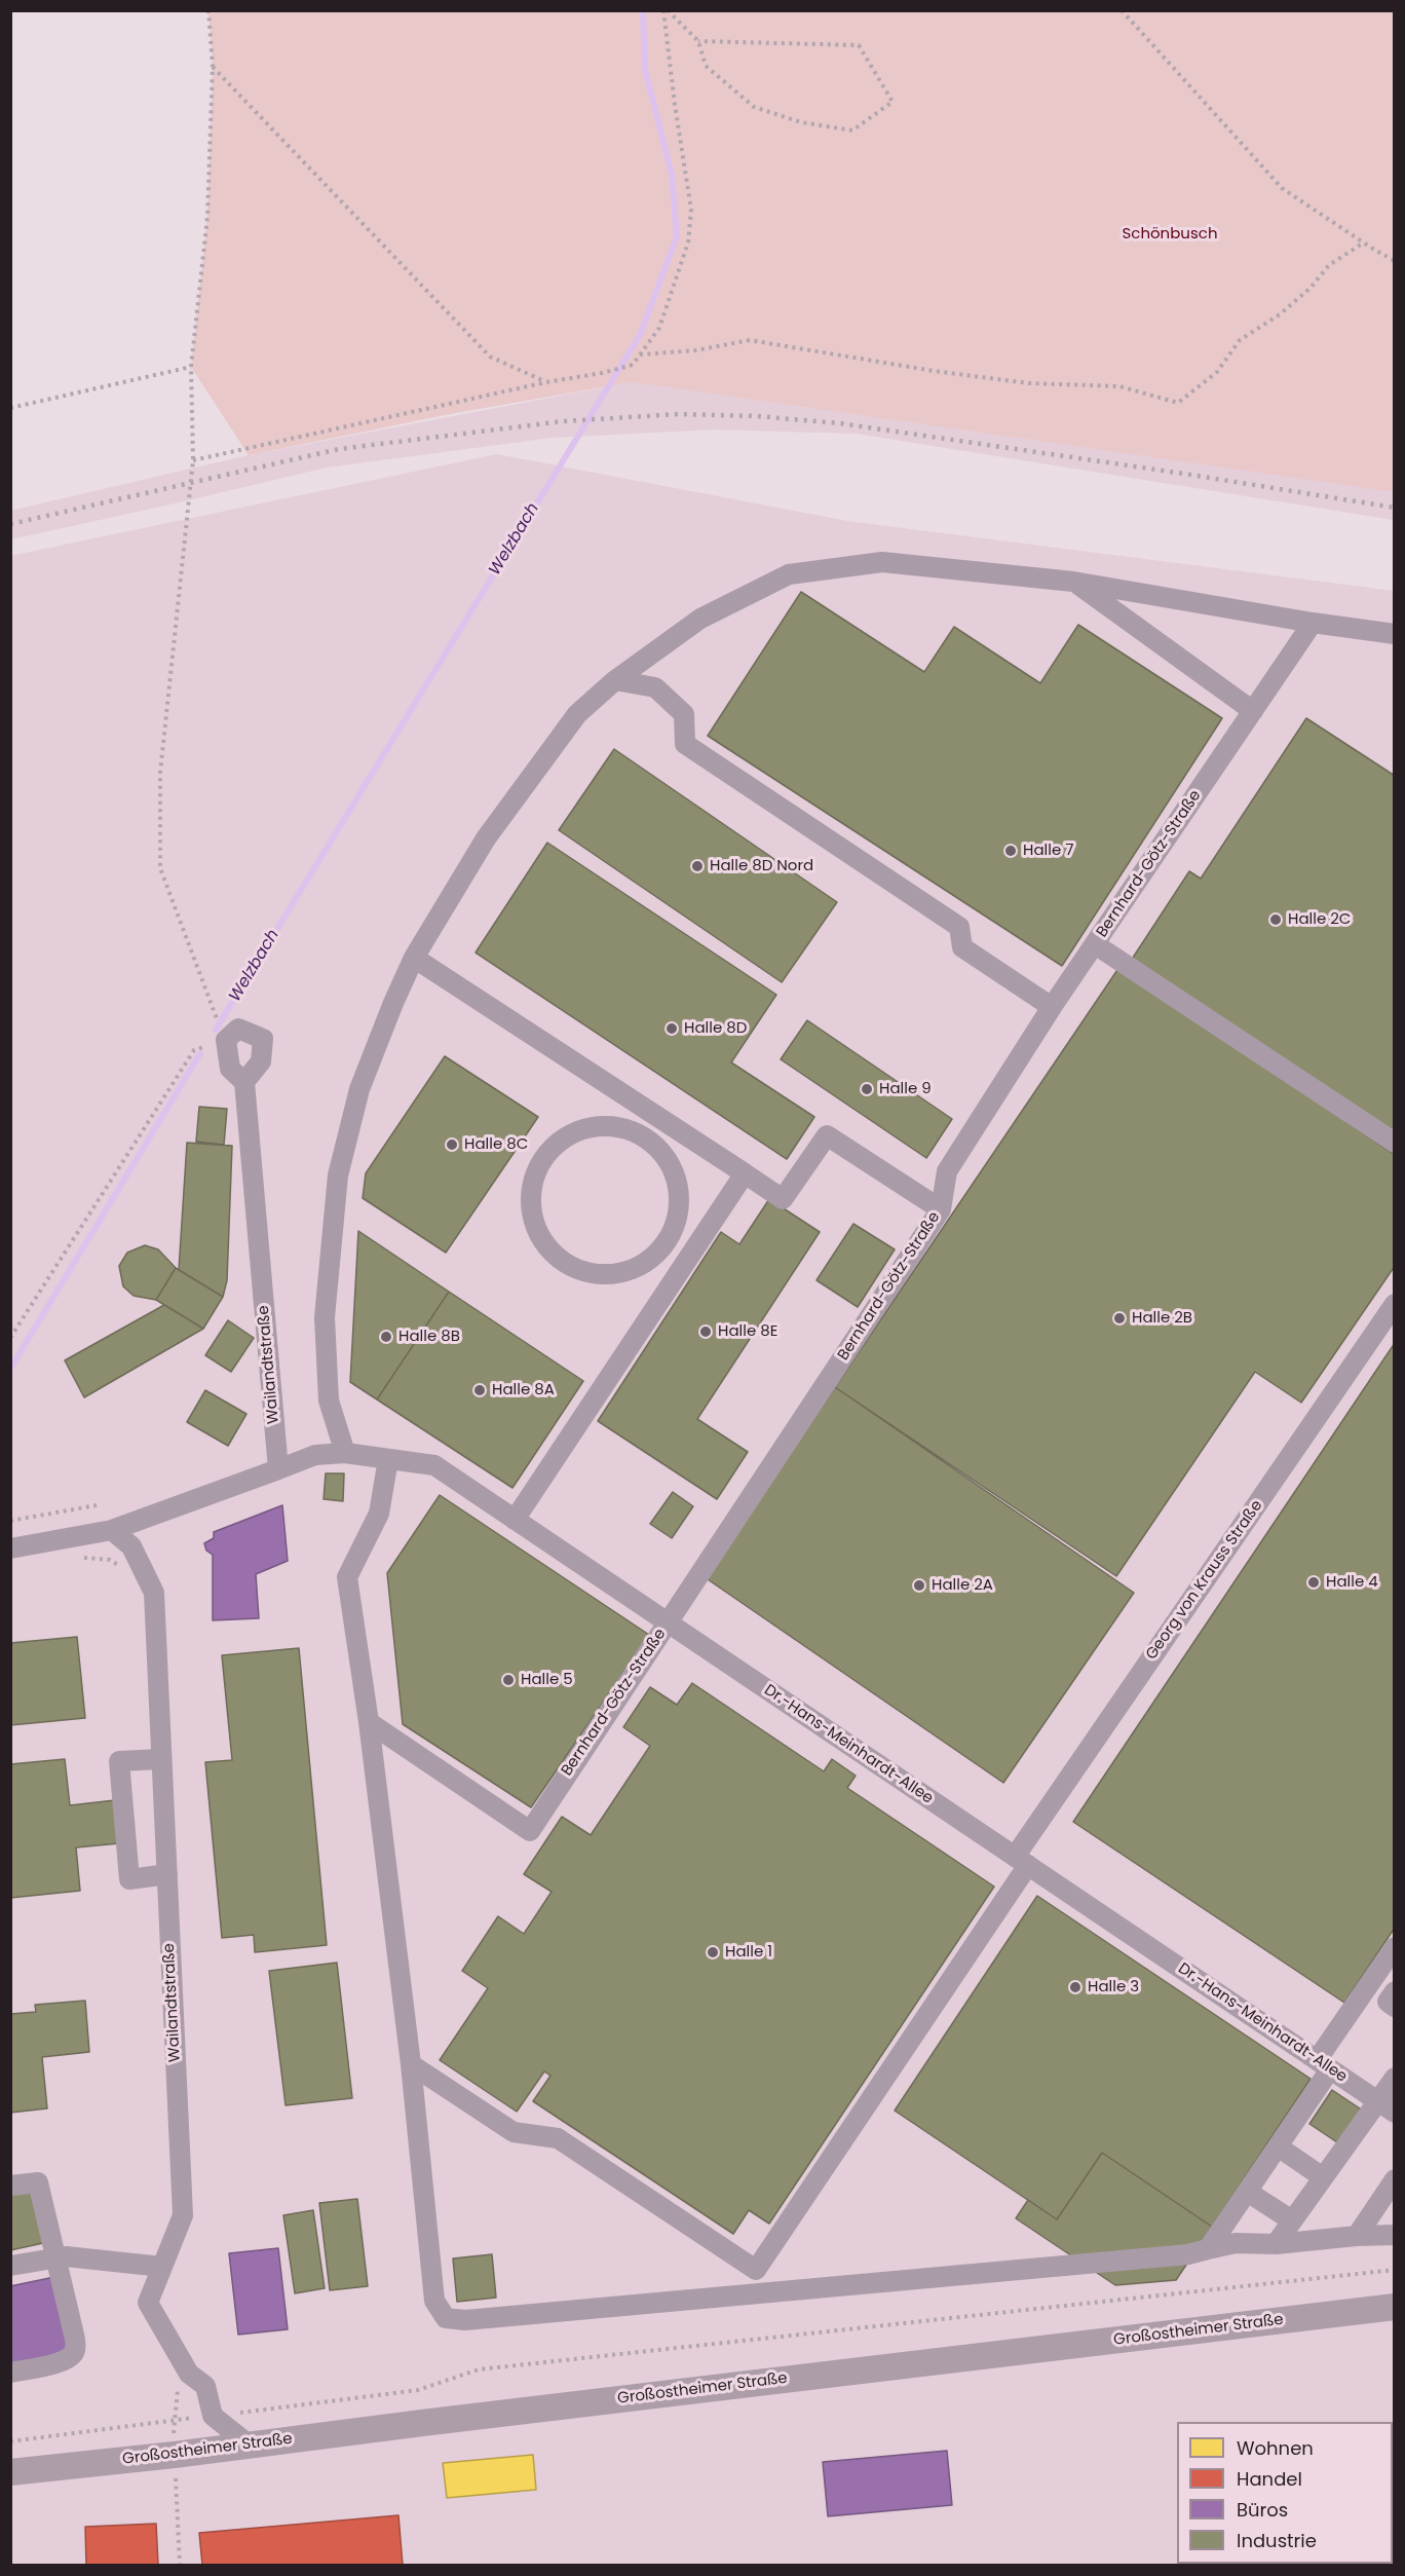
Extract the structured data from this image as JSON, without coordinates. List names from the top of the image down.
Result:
{
  "streets": {
    "main road": ["Großostheimer Straße"],
    "street": [
      "Bernhard-Götz-Straße",
      "Wailandtstraße",
      "Georg von Krauss Straße",
      "Dr.-Hans-Meinhardt-Allee"
    ]
  },
  "crossings": [
    ["Bernhard-Götz-Straße", "Dr.-Hans-Meinhardt-Allee"],
    ["Wailandtstraße", "Dr.-Hans-Meinhardt-Allee"],
    ["Georg von Krauss Straße", "Dr.-Hans-Meinhardt-Allee"]
  ],
  "water": ["Welzbach"],
  "parks": ["Schönbusch"],
  "places": [
    "Halle 7",
    "Halle 8D Nord",
    "Halle 2C",
    "Halle 8D",
    "Halle 9",
    "Halle 8C",
    "Halle 2B",
    "Halle 8E",
    "Halle 8B",
    "Halle 8A",
    "Halle 4",
    "Halle 2A",
    "Halle 5",
    "Halle 1",
    "Halle 3"
  ],
  "legend": [
    "Wohnen",
    "Handel",
    "Büros",
    "Industrie"
  ]
}
